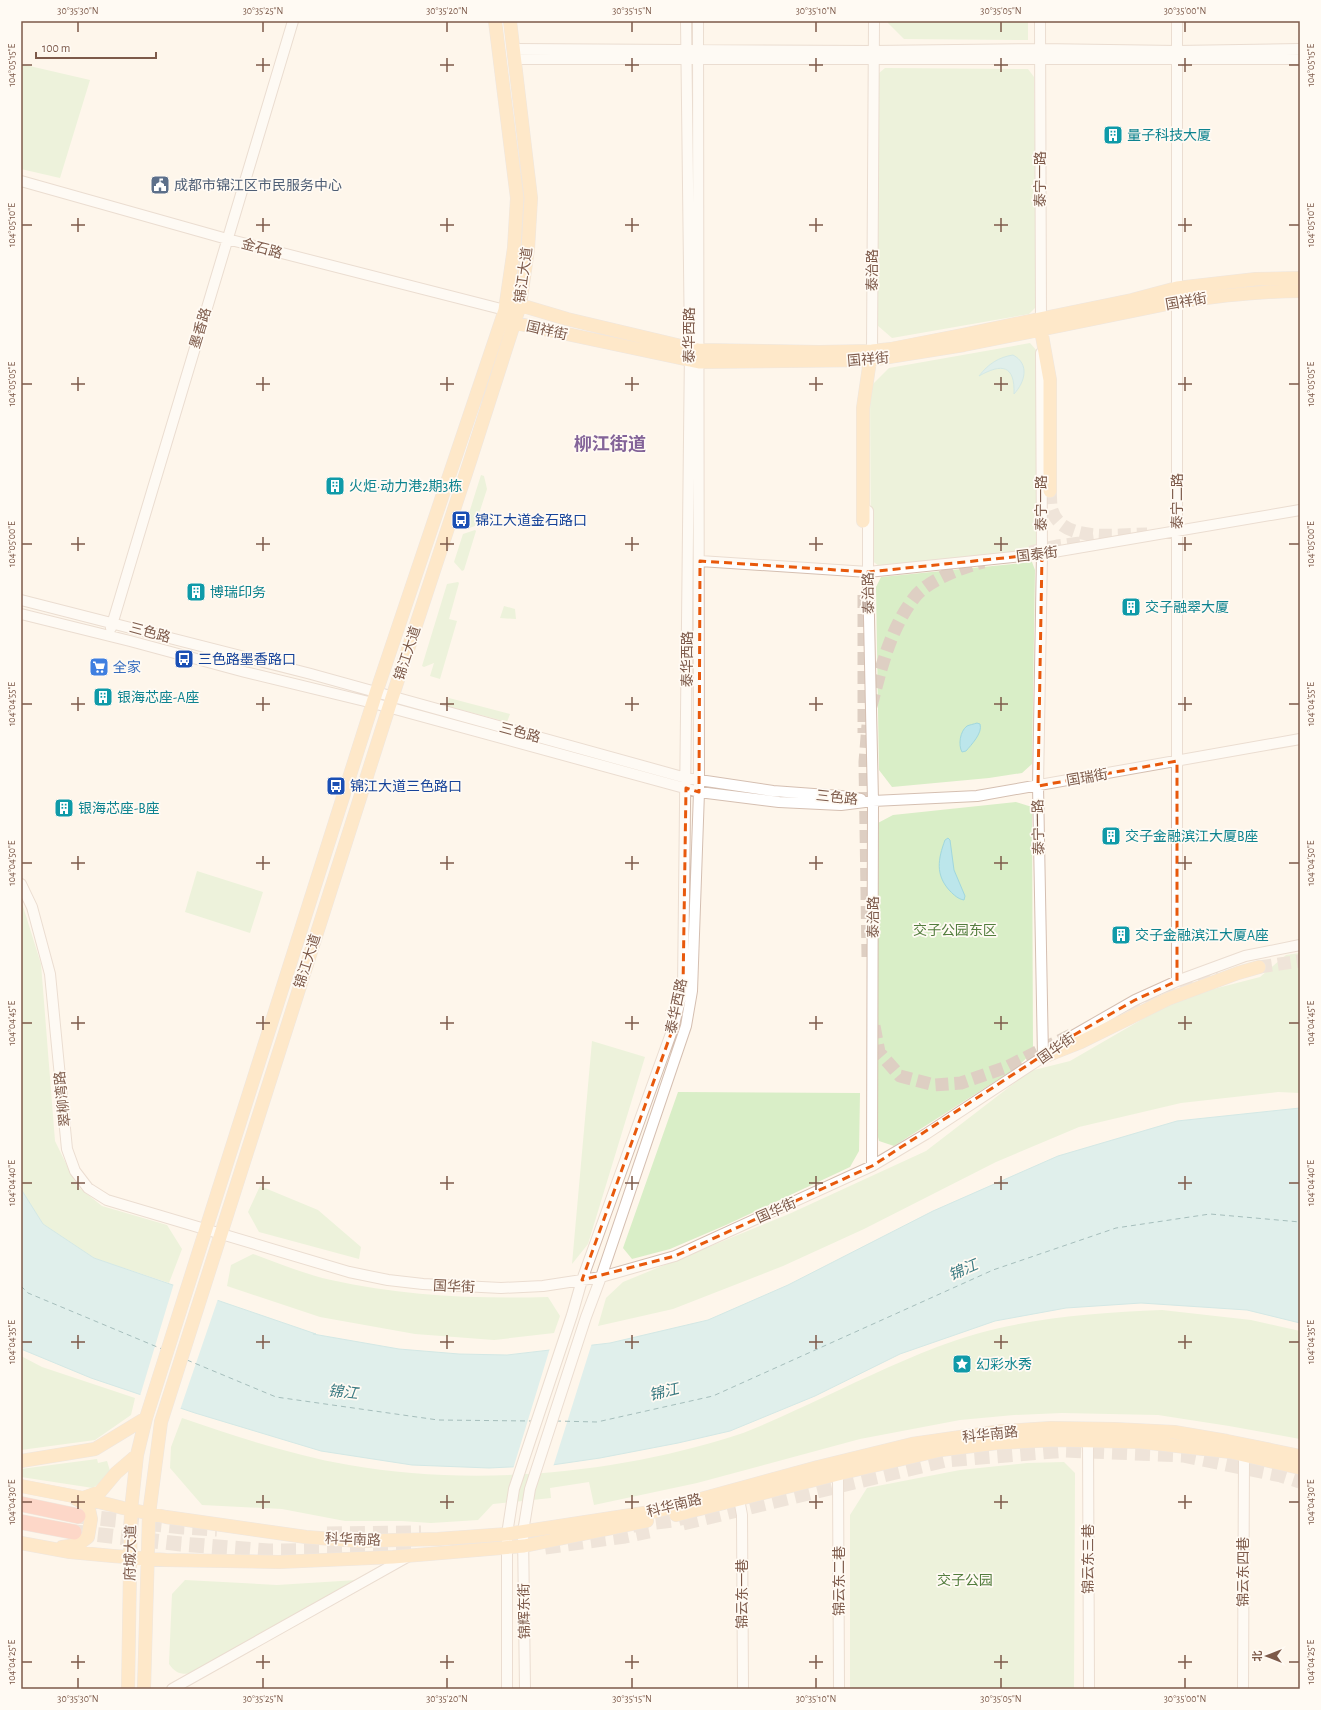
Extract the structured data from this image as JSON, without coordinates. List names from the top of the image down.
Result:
{
  "streets": {
    "main road": [
      "锦江大道",
      "国祥街",
      "科华南路",
      "府城大道"
    ],
    "street": [
      "泰宁一路",
      "金石路",
      "泰治路",
      "墨香路",
      "泰华西路",
      "泰宁二路",
      "国泰街",
      "三色路",
      "国瑞街",
      "国华街",
      "翠柳湾路",
      "锦云东三巷",
      "锦云东四巷",
      "锦云东二巷",
      "锦云东一巷",
      "锦辉东街"
    ]
  },
  "crossings": [
    ["泰宁一路", "国祥街"],
    ["泰宁一路", "国泰街"],
    ["泰宁一路", "国瑞街"],
    ["泰宁一路", "国华街"],
    ["金石路", "锦江大道"],
    ["金石路", "国祥街"],
    ["金石路", "墨香路"],
    ["泰治路", "国祥街"],
    ["泰治路", "国泰街"],
    ["泰治路", "三色路"],
    ["泰治路", "国瑞街"],
    ["泰治路", "国华街"],
    ["锦江大道", "国祥街"],
    ["锦江大道", "三色路"],
    ["锦江大道", "国华街"],
    ["锦江大道", "翠柳湾路"],
    ["锦江大道", "府城大道"],
    ["国祥街", "泰华西路"],
    ["国祥街", "泰宁二路"],
    ["墨香路", "三色路"],
    ["泰华西路", "国泰街"],
    ["泰华西路", "三色路"],
    ["泰华西路", "国华街"],
    ["泰华西路", "锦辉东街"],
    ["泰宁二路", "国泰街"],
    ["泰宁二路", "国瑞街"],
    ["泰宁二路", "国华街"],
    ["三色路", "国瑞街"],
    ["国华街", "翠柳湾路"],
    ["科华南路", "府城大道"],
    ["科华南路", "锦云东三巷"],
    ["科华南路", "锦云东四巷"],
    ["科华南路", "锦云东二巷"],
    ["科华南路", "锦云东一巷"],
    ["科华南路", "锦辉东街"]
  ],
  "districts": ["柳江街道"],
  "water": ["锦江"],
  "parks": ["交子公园东区", "交子公园"],
  "places": {
    "building": [
      "量子科技大厦",
      "火炬·动力港2期3栋",
      "博瑞印务",
      "交子融翠大厦",
      "银海芯座-A座",
      "银海芯座-B座",
      "交子金融滨江大厦B座",
      "交子金融滨江大厦A座"
    ],
    "public building": ["成都市锦江区市民服务中心"],
    "bus stop": ["锦江大道金石路口", "三色路墨香路口", "锦江大道三色路口"],
    "supermarket": ["全家"],
    "place": ["幻彩水秀"]
  },
  "scale_bar": "100 m",
  "north": "left",
  "coordinates": [
    "30°35'30\"N",
    "30°35'25\"N",
    "30°35'20\"N",
    "30°35'15\"N",
    "30°35'10\"N",
    "30°35'05\"N",
    "30°35'00\"N",
    "104°05'15\"E",
    "104°05'10\"E",
    "104°05'05\"E",
    "104°05'00\"E",
    "104°04'55\"E",
    "104°04'50\"E",
    "104°04'45\"E",
    "104°04'40\"E",
    "104°04'35\"E",
    "104°04'30\"E",
    "104°04'25\"E"
  ]
}
